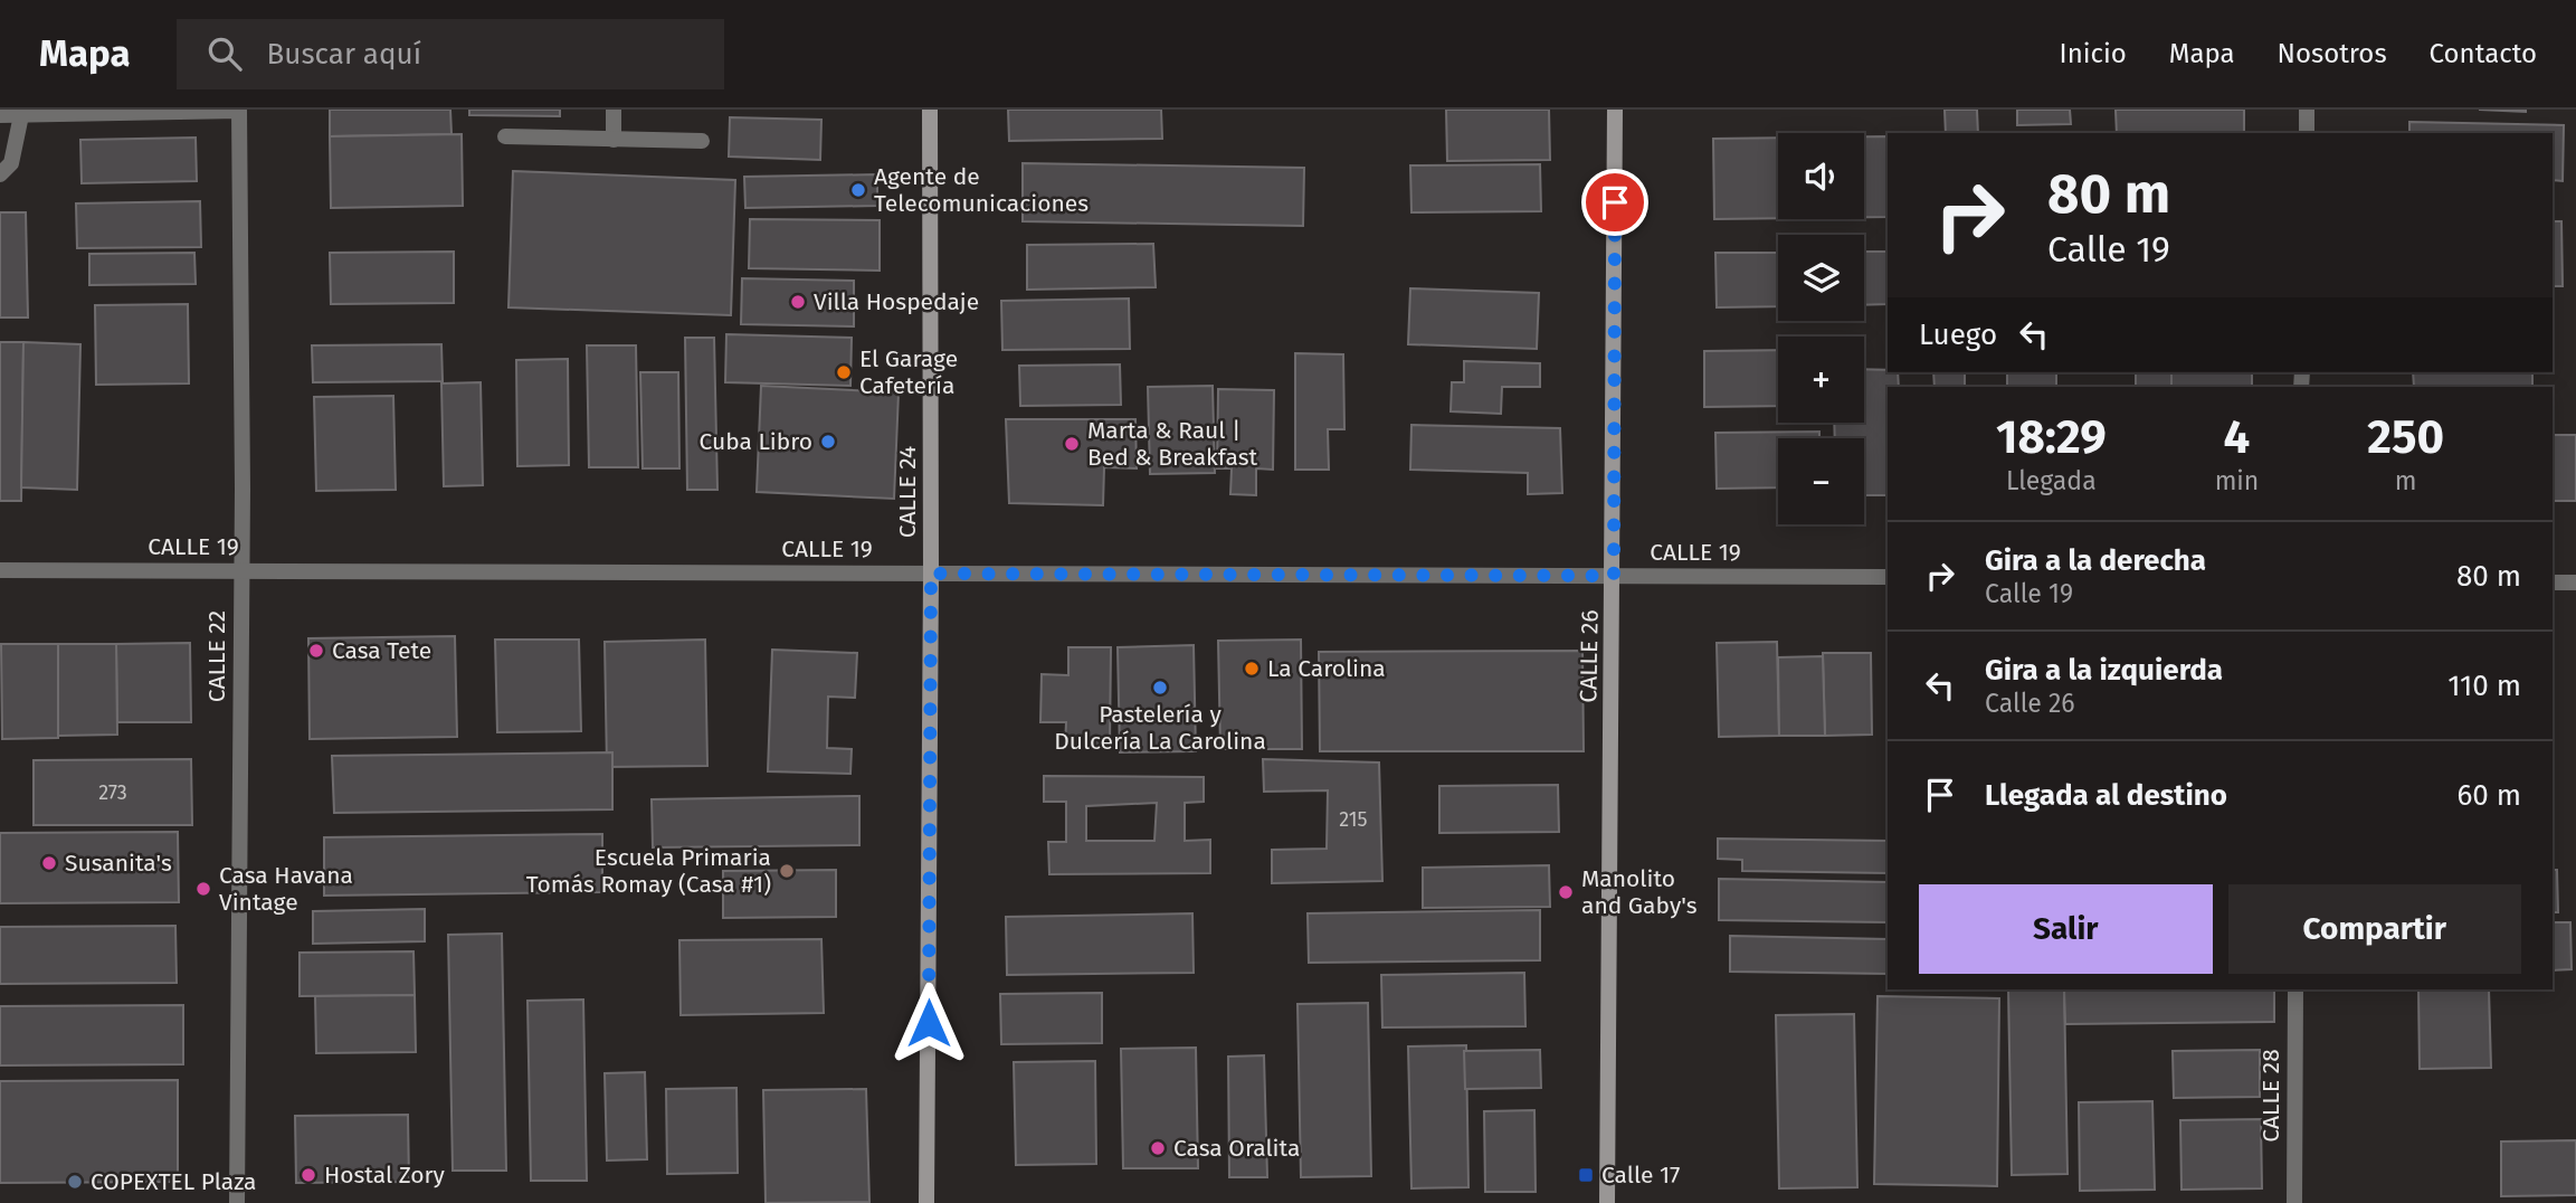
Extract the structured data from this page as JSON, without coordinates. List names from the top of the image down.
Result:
{
  "streets": {
    "street": [
      "CALLE 24",
      "CALLE 19",
      "CALLE 22",
      "CALLE 26",
      "CALLE 28"
    ]
  },
  "crossings": [
    ["CALLE 24", "CALLE 19"],
    ["CALLE 19", "CALLE 22"],
    ["CALLE 19", "CALLE 26"]
  ],
  "places": {
    "other": [
      "Agente de Telecomunicaciones",
      "Villa Hospedaje",
      "El Garage Cafetería",
      "Cuba Libro",
      "Marta & Raul | Bed & Breakfast",
      "Casa Tete",
      "La Carolina",
      "Pastelería y Dulcería La Carolina",
      "Susanita's",
      "Escuela Primaria Tomás Romay (Casa #1)",
      "Casa Havana Vintage",
      "Manolito and Gaby's",
      "Casa Oralita",
      "Hostal Zory",
      "COPEXTEL Plaza"
    ],
    "transit": ["Calle 17"]
  },
  "house_numbers": ["273", "215"],
  "page": {
    "header": "Mapa",
    "search": "Buscar aquí",
    "nav": [
      "Inicio",
      "Mapa",
      "Nosotros",
      "Contacto"
    ],
    "map_buttons": ["+", "−"],
    "turn": ["80 m", "Calle 19"],
    "then": "Luego",
    "eta": [
      "18:29",
      "Llegada",
      "4",
      "min",
      "250",
      "m"
    ],
    "list": [
      {
        "name": "Gira a la derecha",
        "note": "Calle 19",
        "value": "80 m"
      },
      {
        "name": "Gira a la izquierda",
        "note": "Calle 26",
        "value": "110 m"
      },
      {
        "name": "Llegada al destino",
        "value": "60 m"
      }
    ],
    "buttons": ["Salir", "Compartir"]
  }
}
